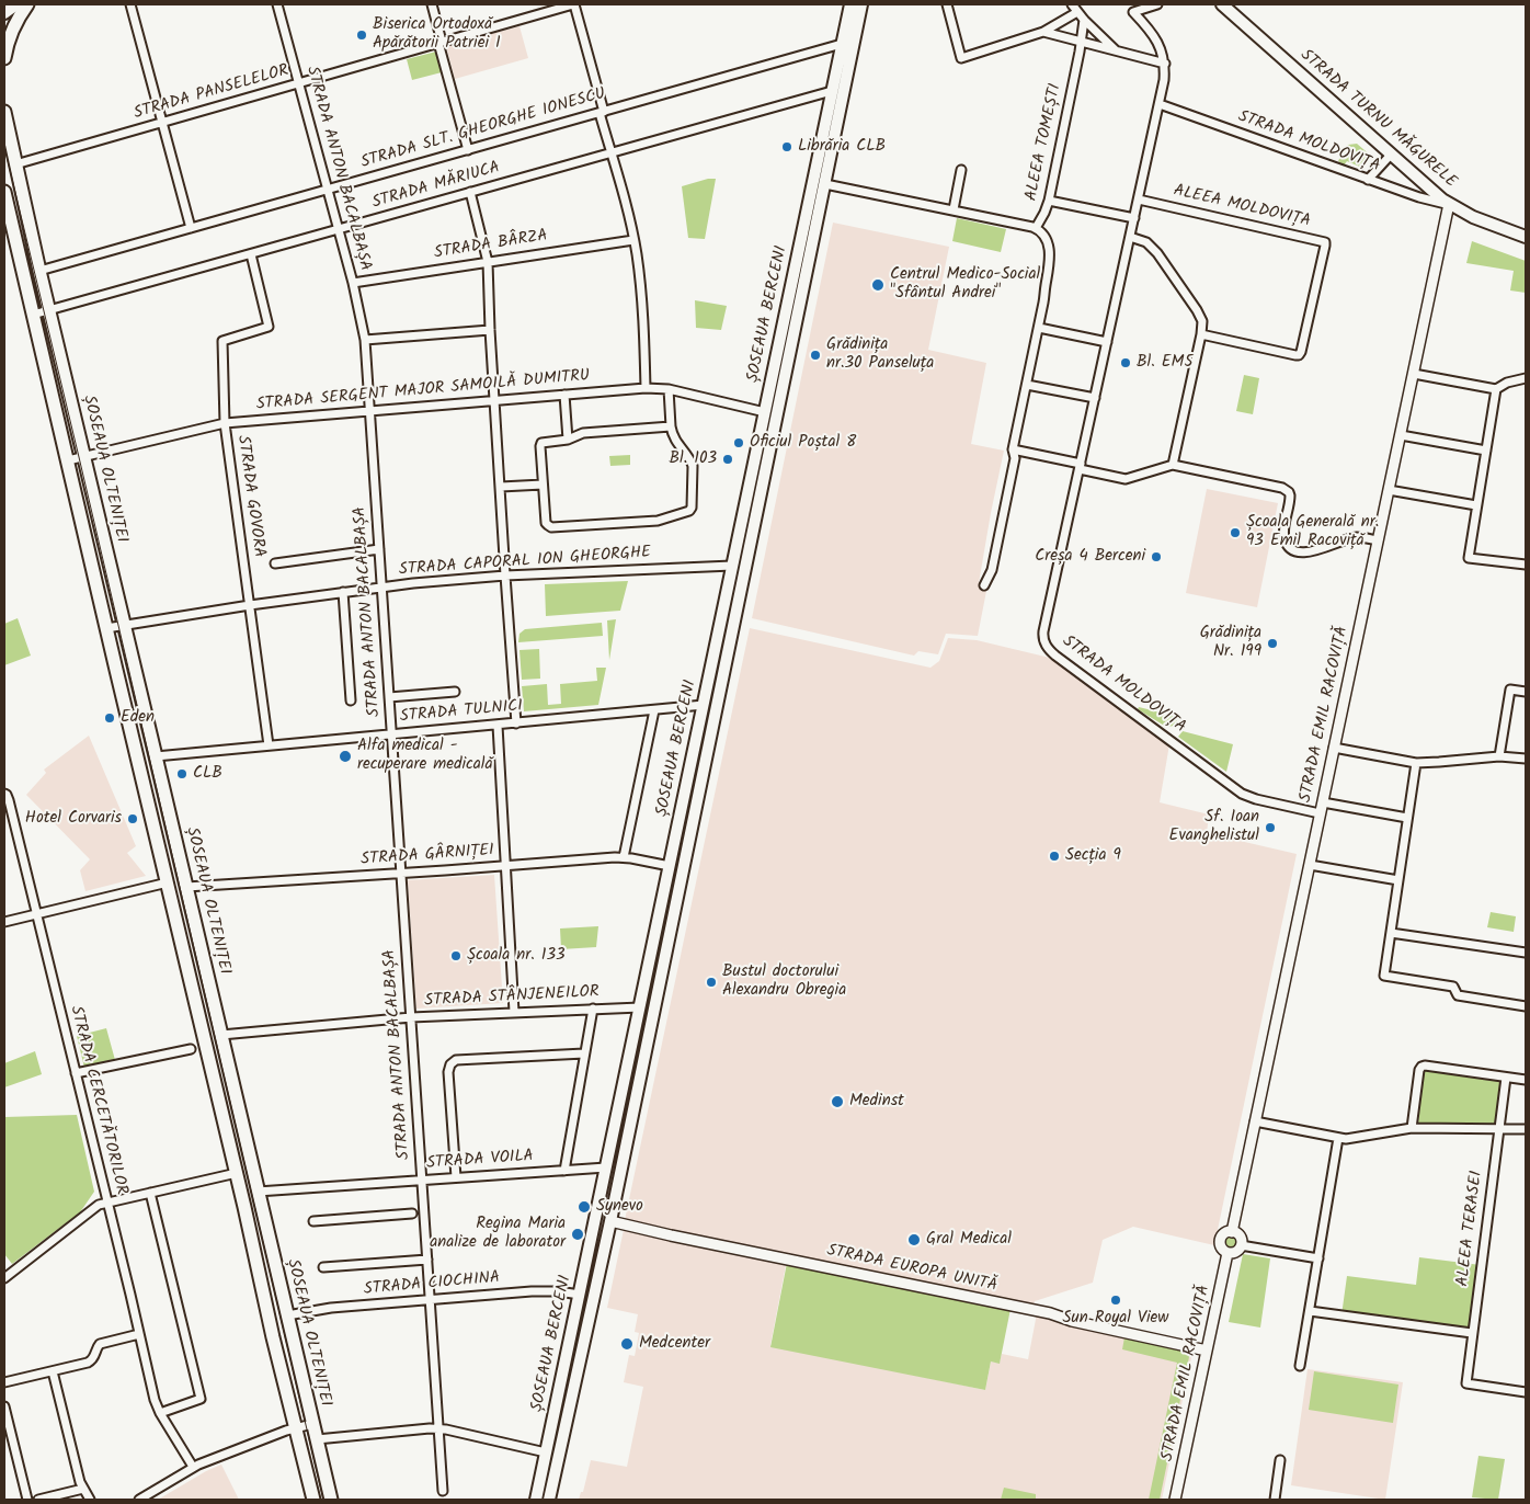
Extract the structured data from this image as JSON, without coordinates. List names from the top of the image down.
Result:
{
  "streets": {
    "main road": ["STRADA TURNU MĂGURELE", "ȘOSEAUA BERCENI", "ȘOSEAUA OLTENIȚEI"],
    "street": [
      "STRADA PANSELELOR",
      "STRADA SLT. GHEORGHE IONESCU",
      "ALEEA TOMEȘTI",
      "STRADA MOLDOVIȚA",
      "STRADA ANTON BACALBAȘA",
      "STRADA MĂRIUCA",
      "ALEEA MOLDOVIȚA",
      "STRADA BÂRZA",
      "STRADA SERGENT MAJOR SAMOILĂ DUMITRU",
      "STRADA GOVORA",
      "STRADA CAPORAL ION GHEORGHE",
      "STRADA TULNICI",
      "STRADA EMIL RACOVIȚĂ",
      "STRADA GÂRNIȚEI",
      "STRADA STÂNJENEILOR",
      "STRADA CERCETĂTORILOR",
      "STRADA VOILA",
      "ALEEA TERASEI",
      "STRADA EUROPA UNITĂ",
      "STRADA CIOCHINA"
    ]
  },
  "crossings": [
    ["STRADA PANSELELOR", "STRADA ANTON BACALBAȘA"],
    ["STRADA PANSELELOR", "ȘOSEAUA OLTENIȚEI"],
    ["STRADA TURNU MĂGURELE", "STRADA MOLDOVIȚA"],
    ["STRADA TURNU MĂGURELE", "STRADA EMIL RACOVIȚĂ"],
    ["STRADA SLT. GHEORGHE IONESCU", "STRADA ANTON BACALBAȘA"],
    ["STRADA SLT. GHEORGHE IONESCU", "ȘOSEAUA BERCENI"],
    ["STRADA SLT. GHEORGHE IONESCU", "ȘOSEAUA OLTENIȚEI"],
    ["STRADA MOLDOVIȚA", "ALEEA MOLDOVIȚA"],
    ["STRADA MOLDOVIȚA", "STRADA EMIL RACOVIȚĂ"],
    ["STRADA ANTON BACALBAȘA", "STRADA MĂRIUCA"],
    ["STRADA ANTON BACALBAȘA", "STRADA BÂRZA"],
    ["STRADA ANTON BACALBAȘA", "STRADA SERGENT MAJOR SAMOILĂ DUMITRU"],
    ["STRADA ANTON BACALBAȘA", "STRADA CAPORAL ION GHEORGHE"],
    ["STRADA ANTON BACALBAȘA", "STRADA TULNICI"],
    ["STRADA ANTON BACALBAȘA", "STRADA GÂRNIȚEI"],
    ["STRADA ANTON BACALBAȘA", "STRADA STÂNJENEILOR"],
    ["STRADA ANTON BACALBAȘA", "STRADA VOILA"],
    ["STRADA ANTON BACALBAȘA", "STRADA CIOCHINA"],
    ["STRADA MĂRIUCA", "ȘOSEAUA BERCENI"],
    ["STRADA MĂRIUCA", "ȘOSEAUA OLTENIȚEI"],
    ["STRADA MĂRIUCA", "STRADA GOVORA"],
    ["ȘOSEAUA BERCENI", "STRADA SERGENT MAJOR SAMOILĂ DUMITRU"],
    ["ȘOSEAUA BERCENI", "STRADA CAPORAL ION GHEORGHE"],
    ["ȘOSEAUA BERCENI", "STRADA TULNICI"],
    ["ȘOSEAUA BERCENI", "STRADA GÂRNIȚEI"],
    ["ȘOSEAUA BERCENI", "STRADA STÂNJENEILOR"],
    ["ȘOSEAUA BERCENI", "STRADA VOILA"],
    ["ȘOSEAUA BERCENI", "STRADA EUROPA UNITĂ"],
    ["ȘOSEAUA BERCENI", "STRADA CIOCHINA"],
    ["STRADA SERGENT MAJOR SAMOILĂ DUMITRU", "ȘOSEAUA OLTENIȚEI"],
    ["STRADA SERGENT MAJOR SAMOILĂ DUMITRU", "STRADA GOVORA"],
    ["ȘOSEAUA OLTENIȚEI", "STRADA CAPORAL ION GHEORGHE"],
    ["ȘOSEAUA OLTENIȚEI", "STRADA TULNICI"],
    ["ȘOSEAUA OLTENIȚEI", "STRADA GÂRNIȚEI"],
    ["ȘOSEAUA OLTENIȚEI", "STRADA STÂNJENEILOR"],
    ["ȘOSEAUA OLTENIȚEI", "STRADA VOILA"],
    ["ȘOSEAUA OLTENIȚEI", "STRADA CIOCHINA"],
    ["STRADA GOVORA", "STRADA CAPORAL ION GHEORGHE"],
    ["STRADA GOVORA", "STRADA TULNICI"],
    ["STRADA EMIL RACOVIȚĂ", "STRADA EUROPA UNITĂ"]
  ],
  "places": [
    "Biserica Ortodoxă Apărătorii Patriei I",
    "Librăria CLB",
    "Centrul Medico-Social \"Sfântul Andrei\"",
    "Grădinița nr.30 Panseluța",
    "Bl. EM5",
    "Oficiul Poștal 8",
    "Bl. 103",
    "Școala Generală nr. 93 Emil Racoviță",
    "Creșa 4 Berceni",
    "Grădinița Nr. 199",
    "Eden",
    "Alfa medical - recuperare medicală",
    "CLB",
    "Hotel Corvaris",
    "Sf. Ioan Evanghelistul",
    "Secția 9",
    "Școala nr. 133",
    "Bustul doctorului Alexandru Obregia",
    "Medinst",
    "Synevo",
    "Regina Maria analize de laborator",
    "Gral Medical",
    "Sun Royal View",
    "Medcenter"
  ]
}
